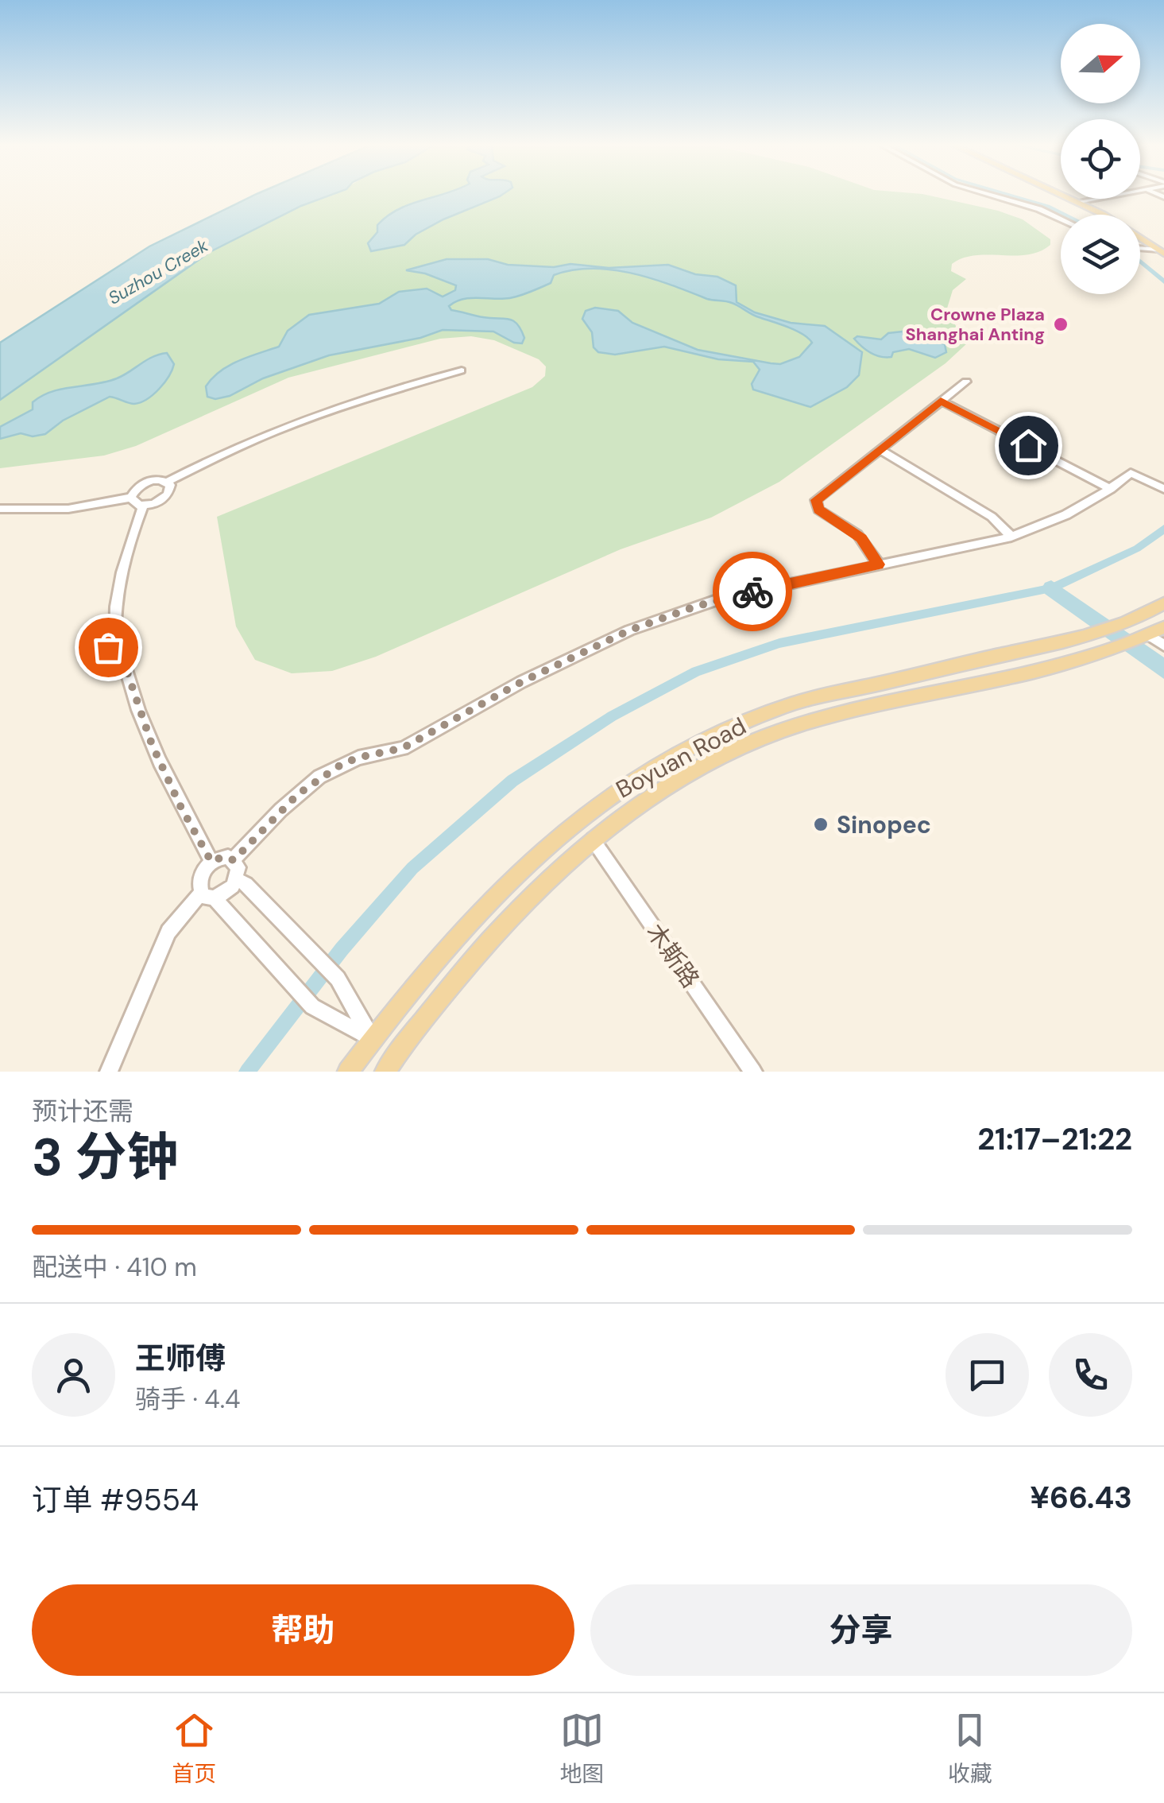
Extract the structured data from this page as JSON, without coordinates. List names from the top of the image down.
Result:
{
  "streets": {
    "main road": ["Boyuan Road"],
    "street": ["木斯路"]
  },
  "crossings": [
    ["Boyuan Road", "木斯路"]
  ],
  "water": ["Suzhou Creek"],
  "places": ["Crowne Plaza Shanghai Anting", "Sinopec"],
  "north": "right",
  "page": {
    "heading": ["3 分钟", "预计还需", "21:17–21:22"],
    "panel": [
      "王师傅",
      "骑手 · 4.4",
      "订单 #9554",
      "¥66.43"
    ],
    "bar": "配送中 · 410 m",
    "buttons": ["帮助", "分享"],
    "tabs": ["首页", "地图", "收藏"]
  }
}
